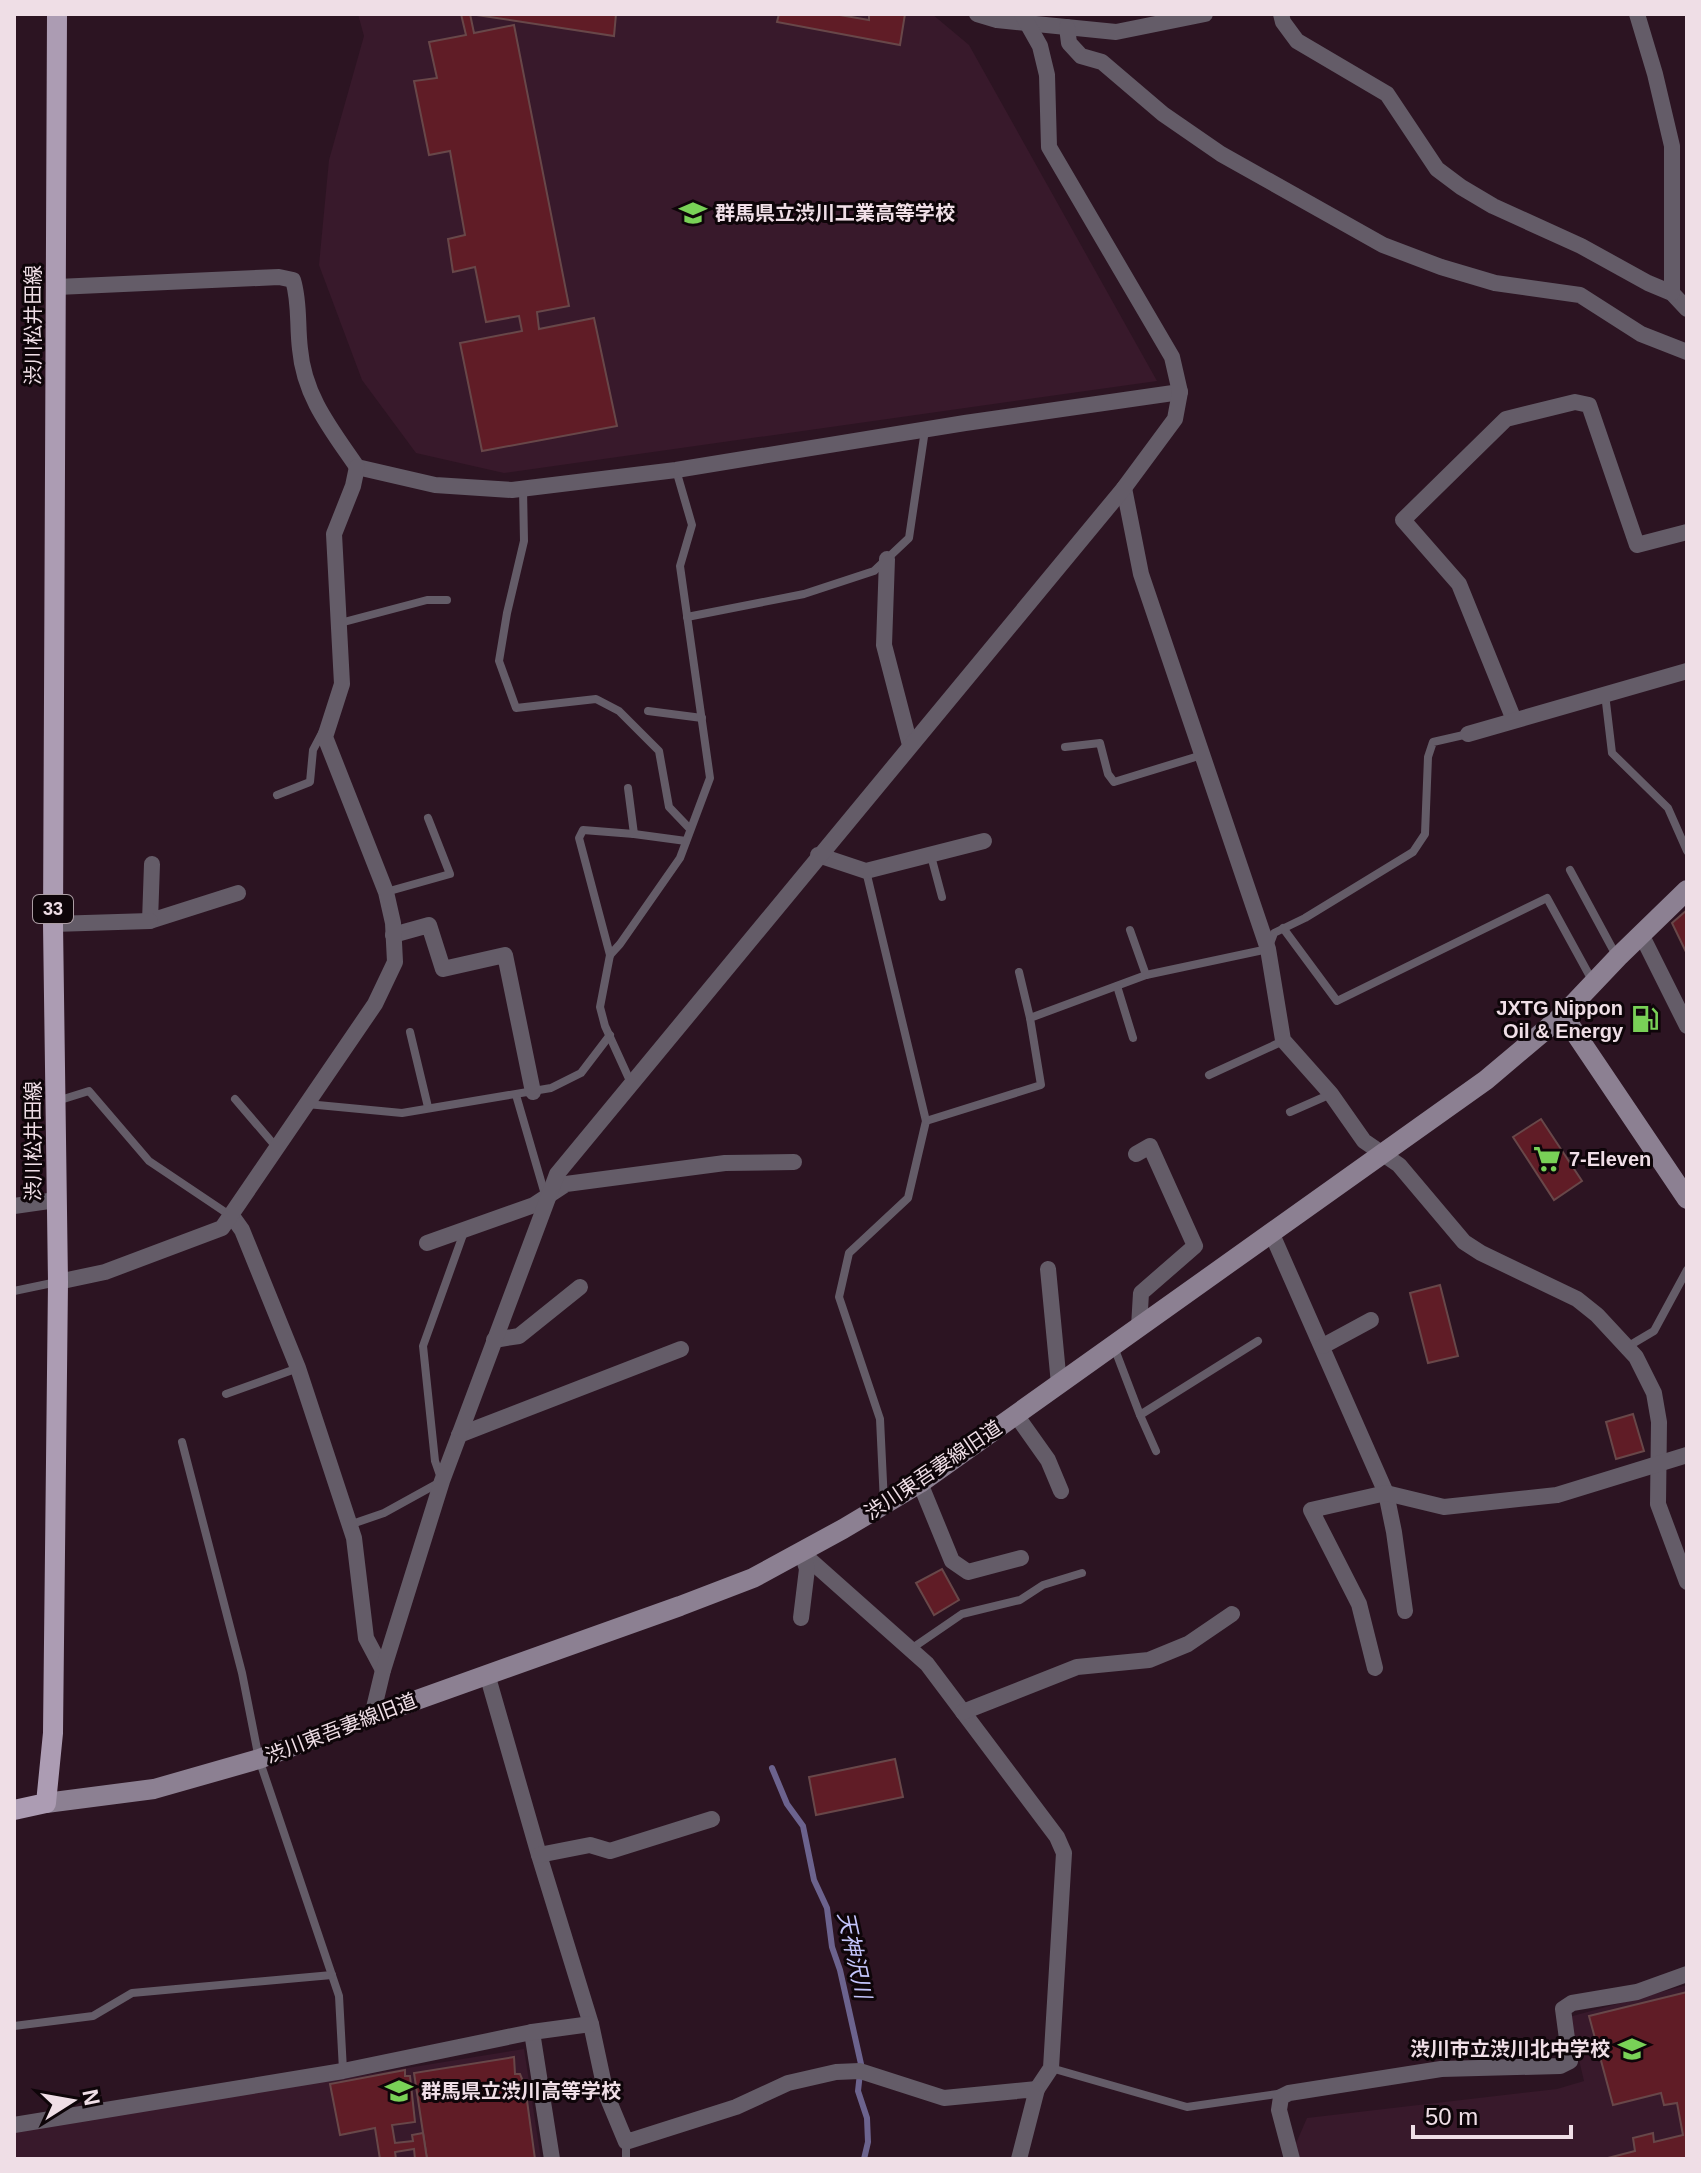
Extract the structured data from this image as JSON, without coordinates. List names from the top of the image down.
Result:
{
  "streets": {
    "main road": ["渋川松井田線", "33"],
    "street": ["渋川東吾妻線旧道"]
  },
  "crossings": [
    ["渋川松井田線", "渋川東吾妻線旧道"]
  ],
  "water": ["天神沢川"],
  "places": {
    "school or university": ["群馬県立渋川工業高等学校", "渋川市立渋川北中学校", "群馬県立渋川高等学校"],
    "fuel station": ["JXTG Nippon Oil & Energy"],
    "supermarket": ["7-Eleven"]
  },
  "scale_bar": "50 m",
  "north": "right"
}
